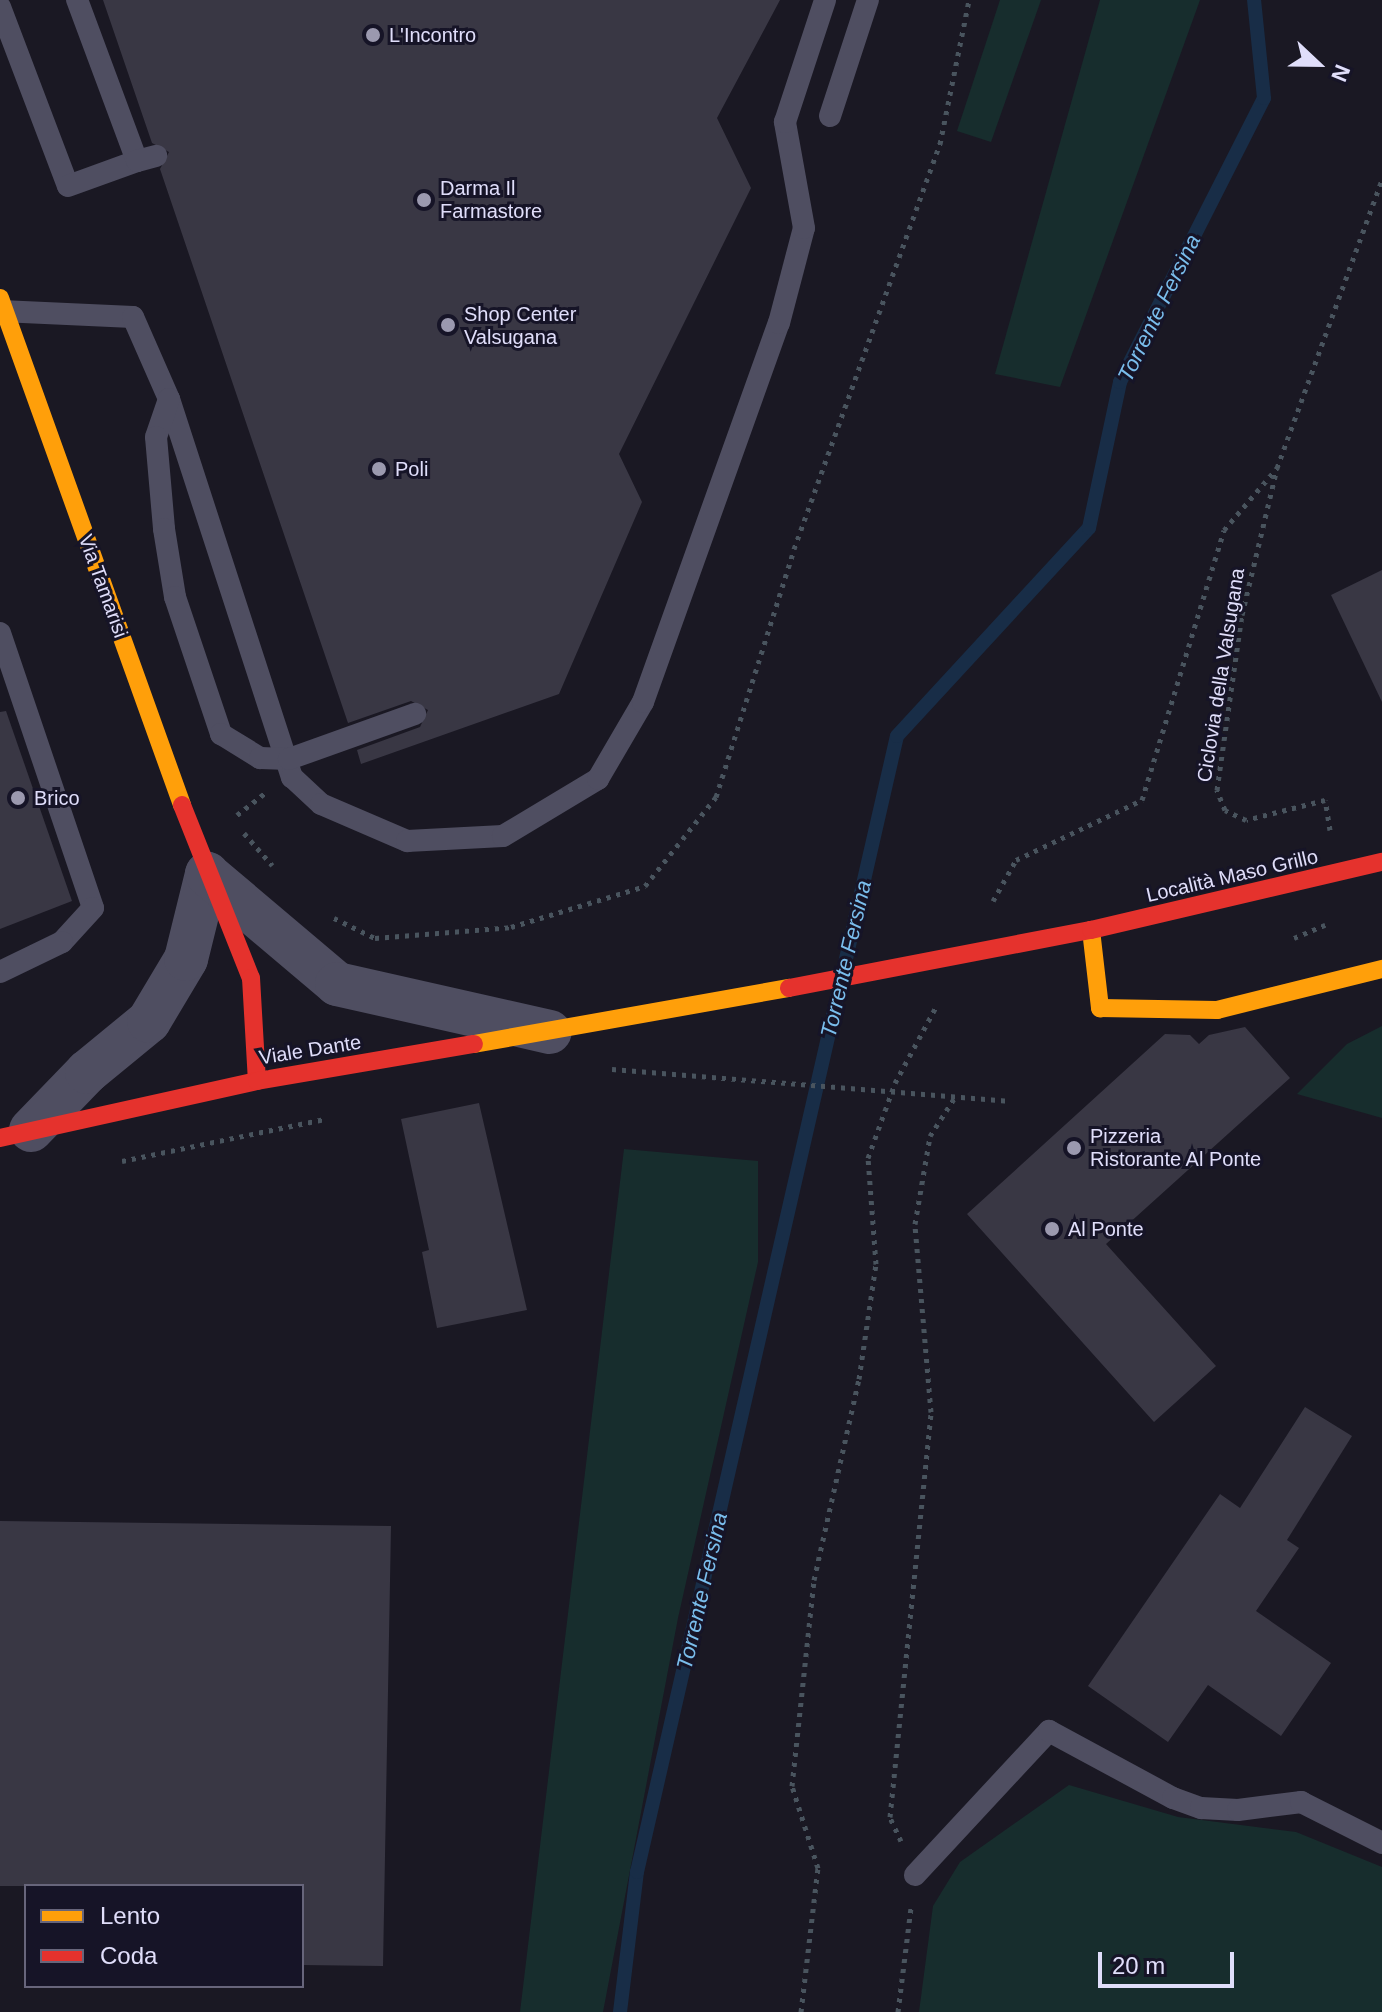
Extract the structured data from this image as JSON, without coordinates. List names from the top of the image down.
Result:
{
  "streets": {
    "main road": ["Via Tamarisi", "Località Maso Grillo", "Viale Dante"],
    "path": ["Ciclovia della Valsugana"]
  },
  "crossings": [
    ["Via Tamarisi", "Viale Dante"],
    ["Località Maso Grillo", "Viale Dante"]
  ],
  "water": ["Torrente Fersina"],
  "places": [
    "L'Incontro",
    "Darma Il Farmastore",
    "Shop Center Valsugana",
    "Poli",
    "Brico",
    "Pizzeria Ristorante Al Ponte",
    "Al Ponte"
  ],
  "legend": ["Lento", "Coda"],
  "scale_bar": "20 m",
  "north": "right"
}
